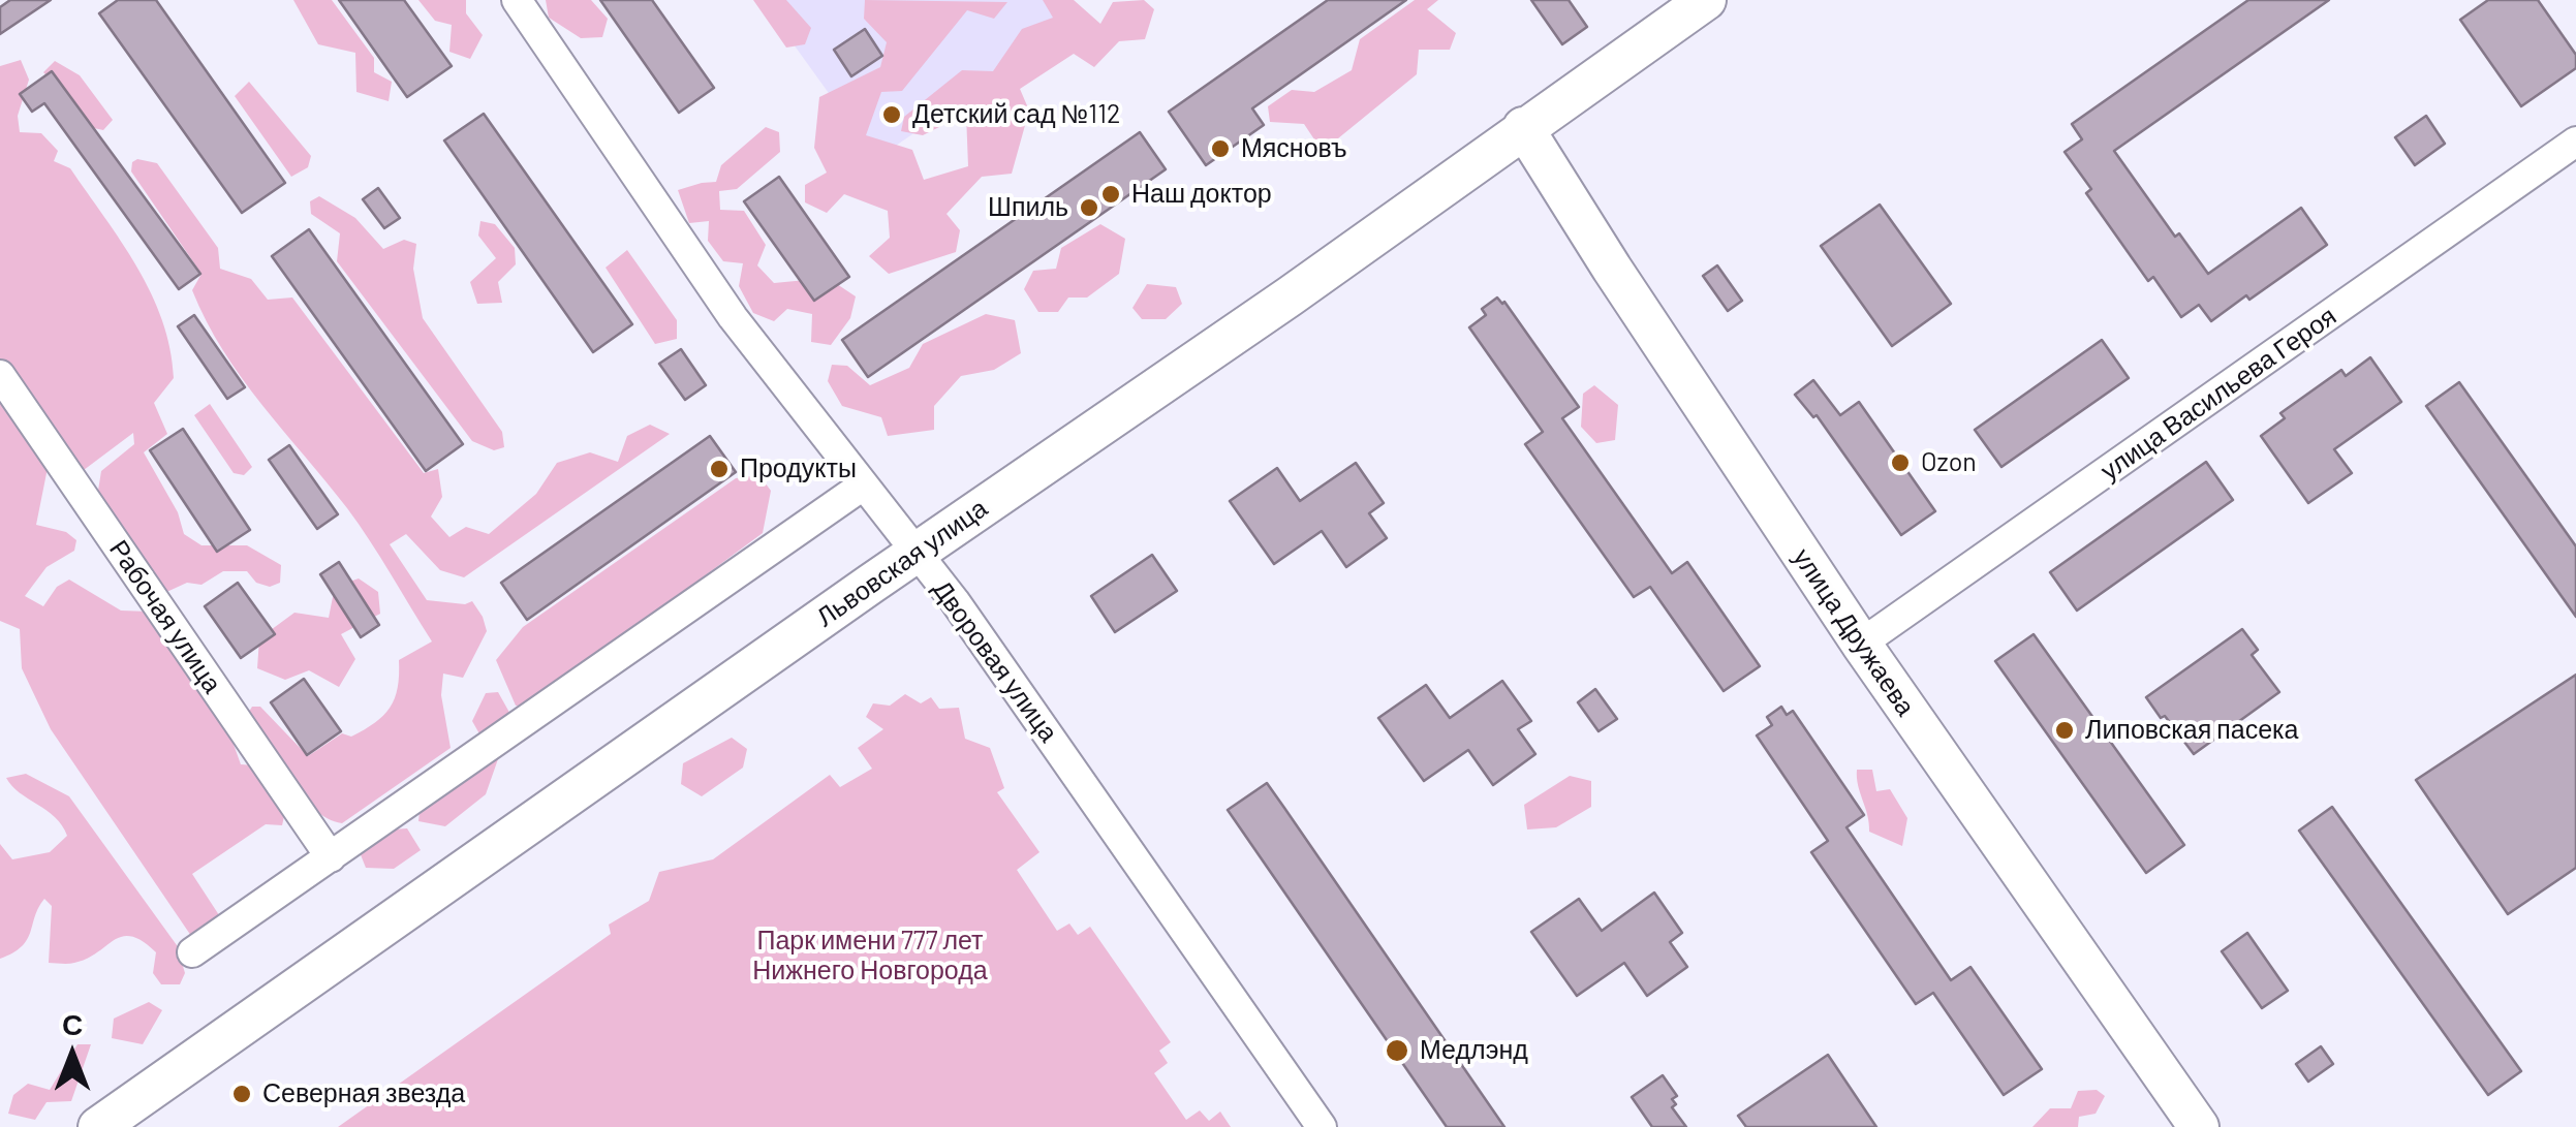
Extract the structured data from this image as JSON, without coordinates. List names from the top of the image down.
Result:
{
  "streets": {
    "main road": ["Львовская улица", "улица Дружаева"],
    "street": ["улица Васильева Героя", "Рабочая улица", "Дворовая улица"]
  },
  "crossings": [
    ["улица Васильева Героя", "улица Дружаева"],
    ["Львовская улица", "улица Дружаева"],
    ["Львовская улица", "Дворовая улица"]
  ],
  "parks": ["Парк имени 777 лет Нижнего Новгорода"],
  "places": [
    "Детский сад №112",
    "Мясновъ",
    "Наш доктор",
    "Шпиль",
    "Ozon",
    "Продукты",
    "Липовская пасека",
    "Медлэнд",
    "Северная звезда"
  ],
  "north": "top"
}
